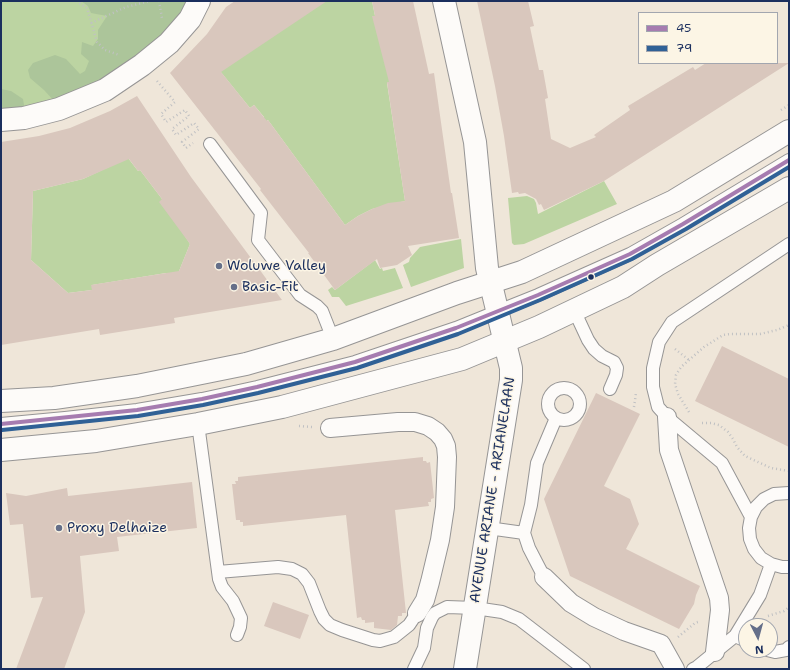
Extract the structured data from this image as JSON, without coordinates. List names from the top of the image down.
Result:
{
  "streets": {
    "main road": ["AVENUE ARIANE - ARIANELAAN"]
  },
  "places": ["Woluwe Valley", "Basic-Fit", "Proxy Delhaize"],
  "lines": ["transit line 45", "transit line 79"],
  "legend": ["45", "79"],
  "north": "bottom"
}
